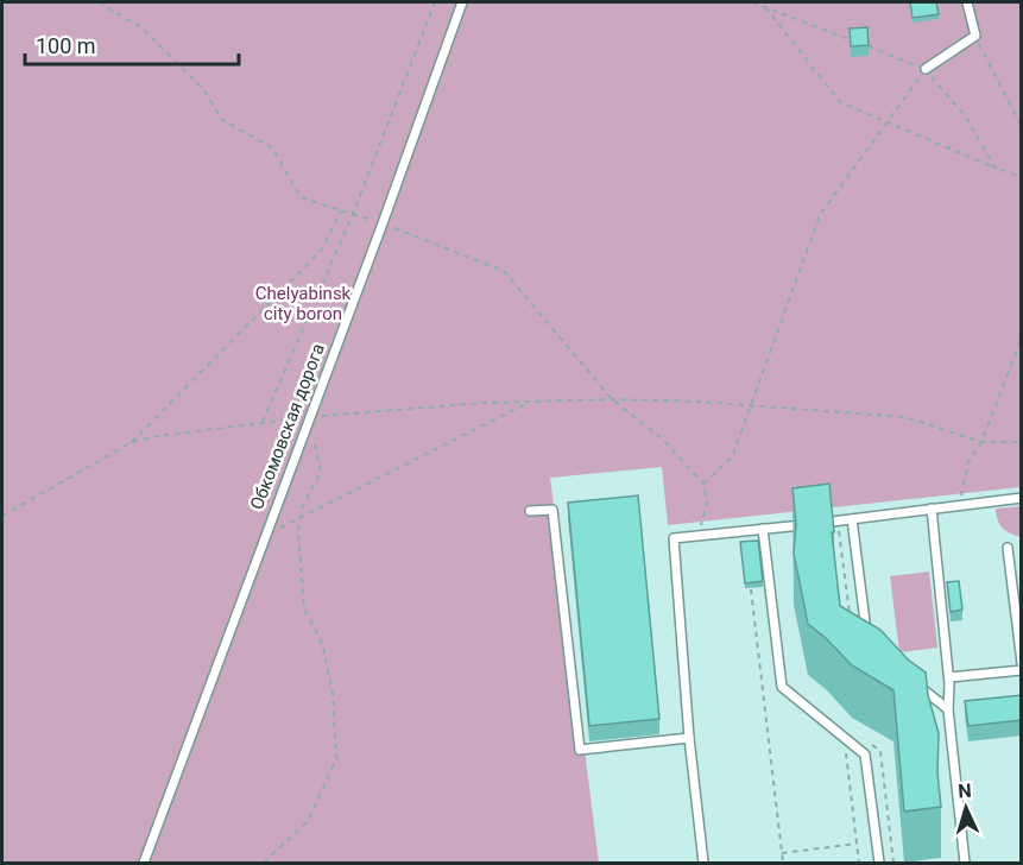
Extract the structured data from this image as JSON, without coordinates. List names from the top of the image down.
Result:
{
  "streets": {
    "lane": ["Обкомовская дорога"]
  },
  "parks": ["Chelyabinsk city boron"],
  "scale_bar": "100 m",
  "north": "top"
}
